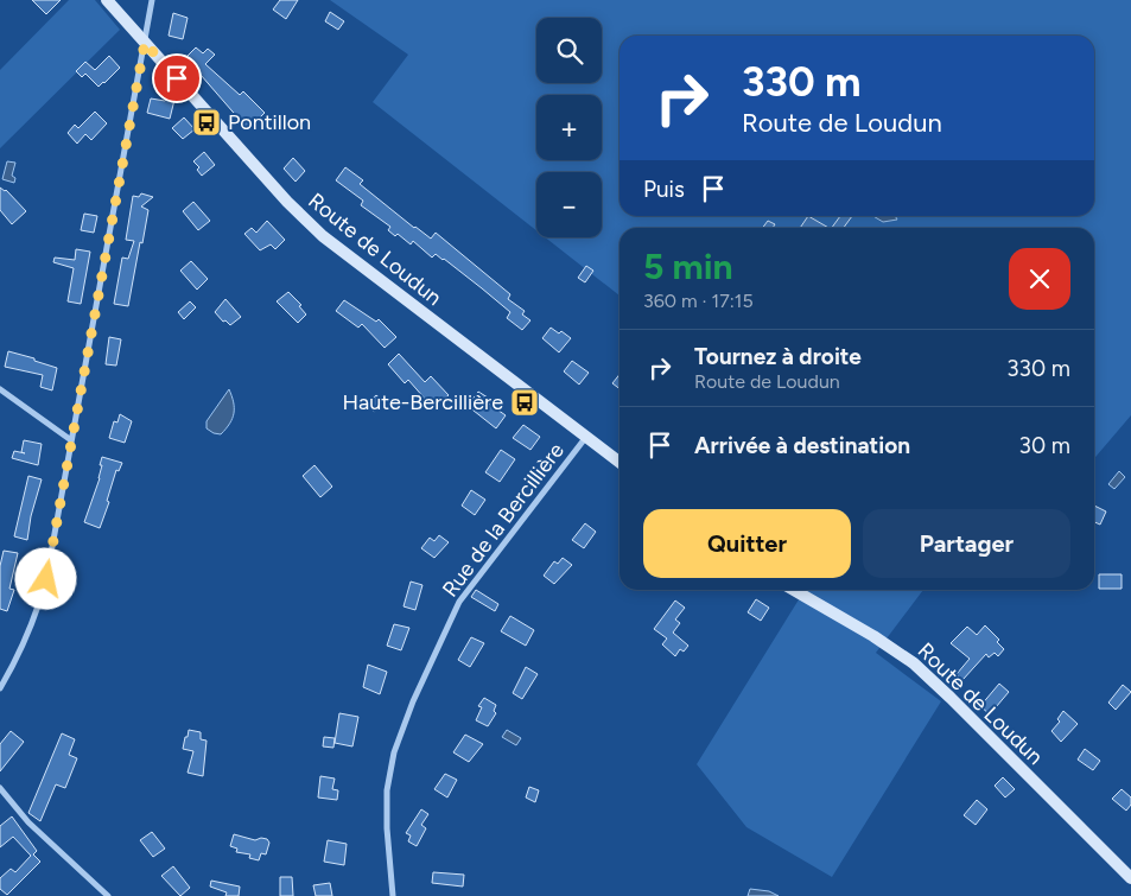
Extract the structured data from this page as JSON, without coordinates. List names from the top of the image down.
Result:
{
  "streets": {
    "main road": ["Route de Loudun"],
    "street": ["Rue de la Bercillière"]
  },
  "crossings": [
    ["Route de Loudun", "Rue de la Bercillière"]
  ],
  "places": {
    "bus stop": ["Pontillon", "Haute-Bercillière"]
  },
  "page": {
    "map_buttons": ["+", "−"],
    "turn": ["330 m", "Route de Loudun"],
    "then": "Puis",
    "heading": ["5 min", "360 m · 17:15"],
    "list": [
      {
        "name": "Tournez à droite",
        "note": "Route de Loudun",
        "value": "330 m"
      },
      {
        "name": "Arrivée à destination",
        "value": "30 m"
      }
    ],
    "buttons": ["Quitter", "Partager"]
  }
}
